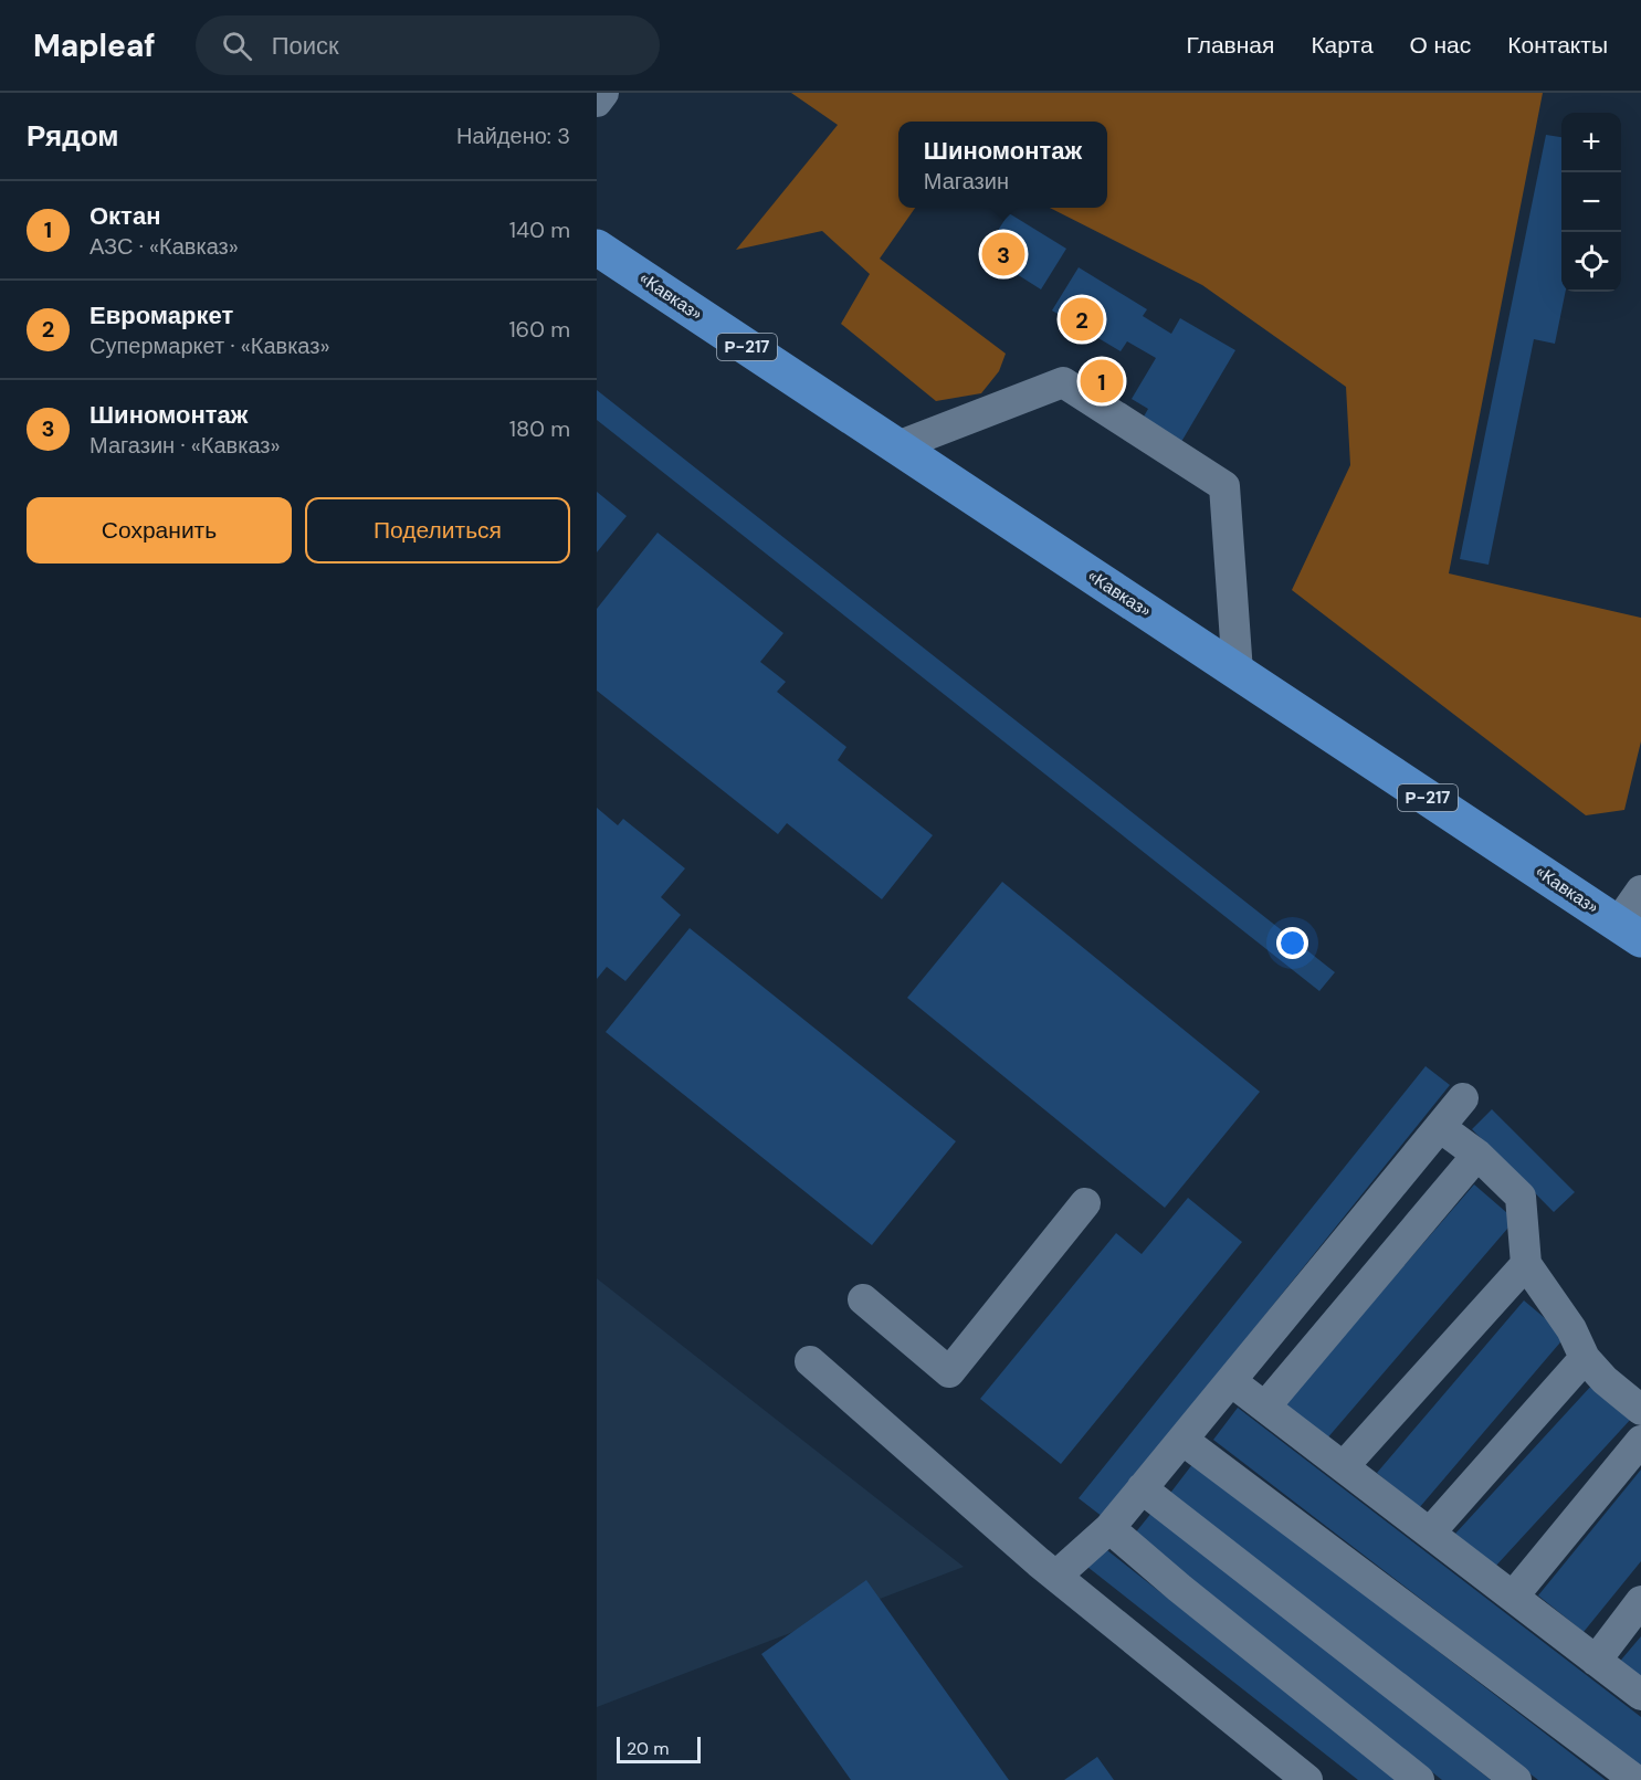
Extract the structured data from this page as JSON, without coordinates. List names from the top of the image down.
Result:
{
  "streets": {
    "highway": ["«Кавказ»", "Р-217"]
  },
  "scale_bar": "20 m",
  "page": {
    "header": "Mapleaf",
    "search": "Поиск",
    "nav": [
      "Главная",
      "Карта",
      "О нас",
      "Контакты"
    ],
    "heading": ["Рядом", "Найдено: 3"],
    "map_buttons": ["+", "−"],
    "popup": ["Шиномонтаж", "Магазин"],
    "list": [
      {
        "mark": "1",
        "name": "Октан",
        "note": "АЗС · «Кавказ»",
        "value": "140 m"
      },
      {
        "mark": "2",
        "name": "Евромаркет",
        "note": "Супермаркет · «Кавказ»",
        "value": "160 m"
      },
      {
        "mark": "3",
        "name": "Шиномонтаж",
        "note": "Магазин · «Кавказ»",
        "value": "180 m"
      }
    ],
    "pins": ["3", "2", "1"],
    "buttons": ["Сохранить", "Поделиться"],
    "scale": "20 m"
  }
}
